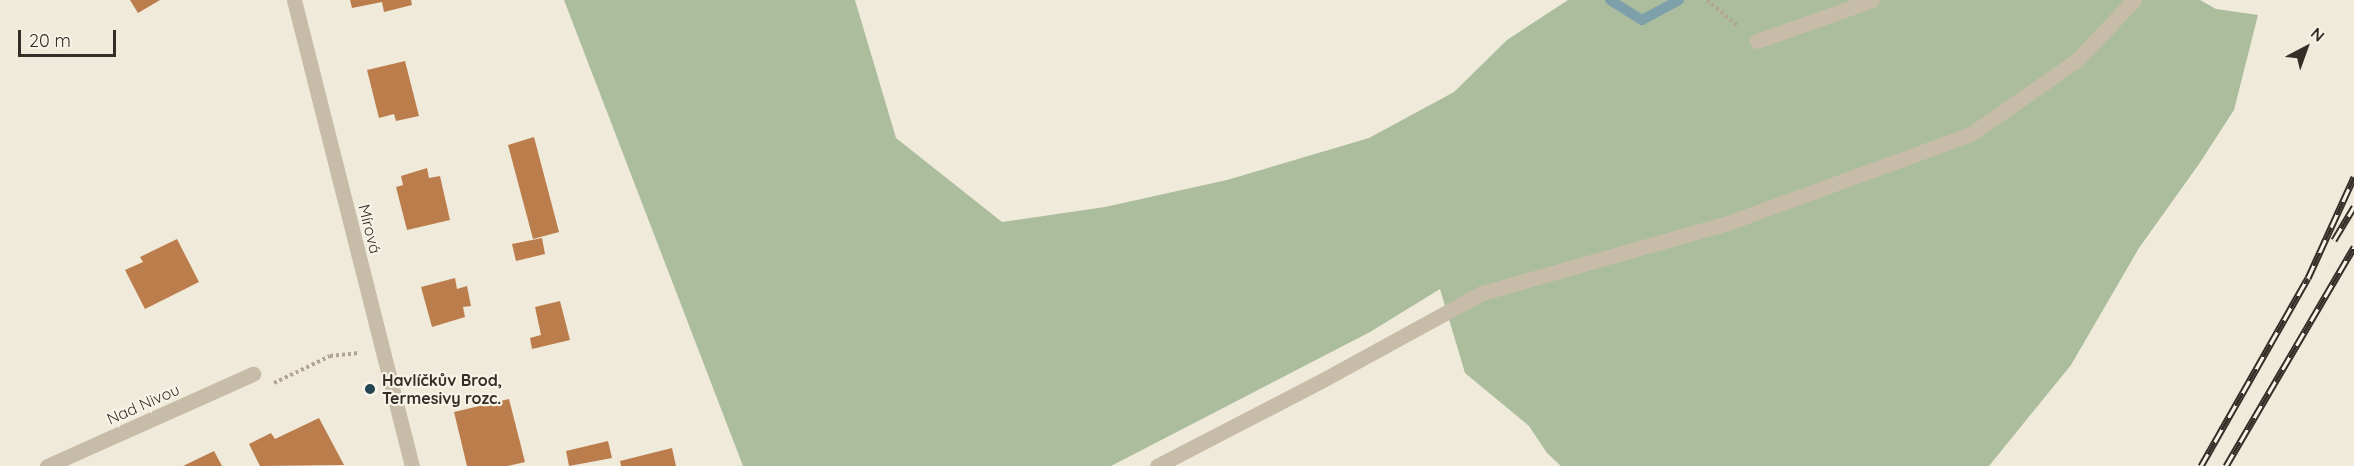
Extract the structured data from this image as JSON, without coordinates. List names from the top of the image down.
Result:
{
  "streets": {
    "street": ["Mírová", "Nad Nivou"]
  },
  "places": ["Havlíčkův Brod, Termesivy rozc."],
  "scale_bar": "20 m",
  "north": "top right"
}
